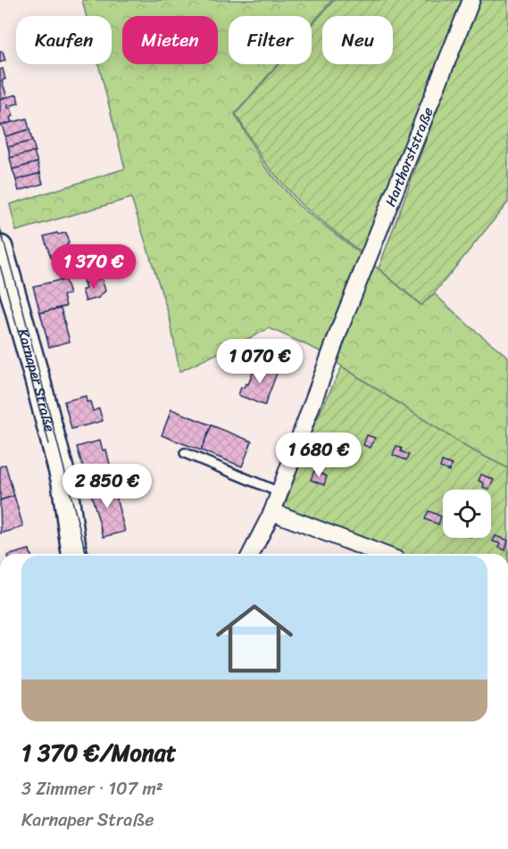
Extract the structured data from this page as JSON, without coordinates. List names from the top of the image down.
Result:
{
  "streets": {
    "main road": ["Karnaper Straße"],
    "street": ["Harthorststraße"]
  },
  "page": {
    "chip": [
      "Kaufen",
      "Mieten",
      "Filter",
      "Neu"
    ],
    "price": [
      "1 370 €",
      "1 070 €",
      "1 680 €",
      "2 850 €"
    ],
    "list": [
      {
        "name": "1 370 €/Monat",
        "note": "3 Zimmer · 107 m² · Karnaper Straße"
      }
    ]
  }
}
